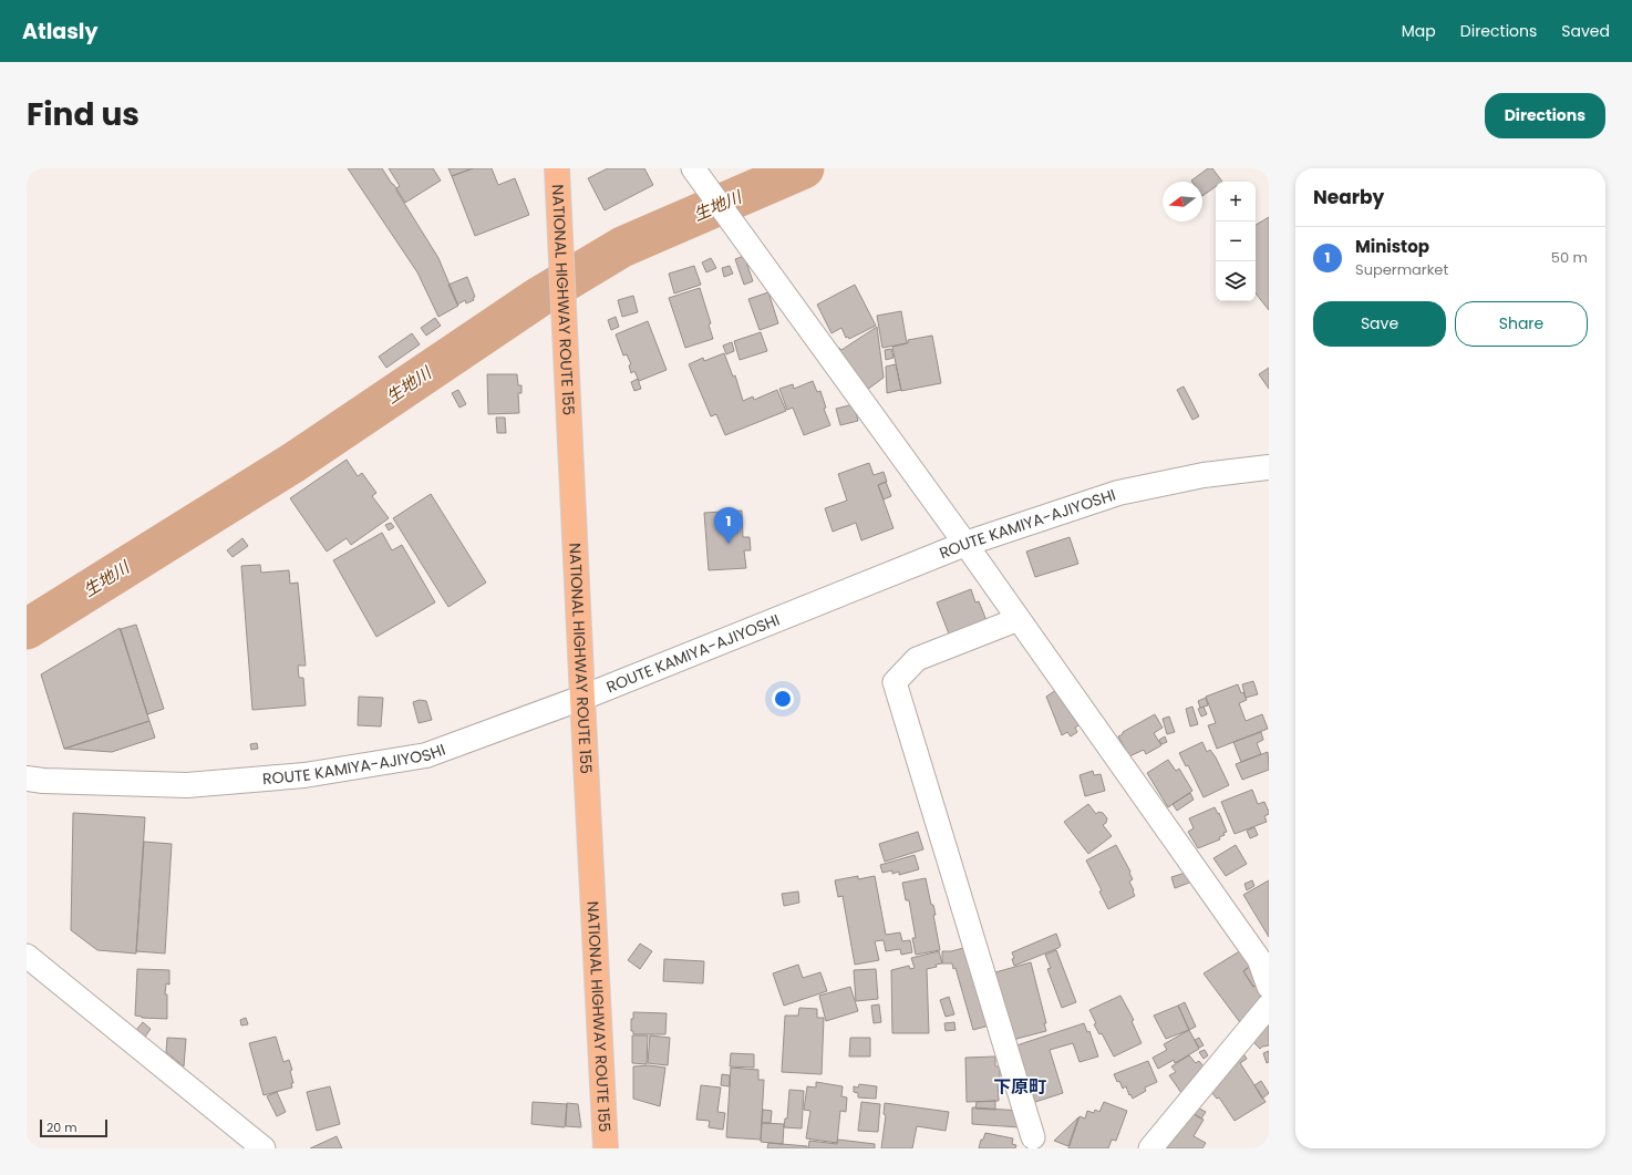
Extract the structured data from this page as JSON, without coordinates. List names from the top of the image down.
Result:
{
  "streets": {
    "highway": ["NATIONAL HIGHWAY ROUTE 155"],
    "main road": ["ROUTE KAMIYA-AJIYOSHI"]
  },
  "crossings": [
    ["NATIONAL HIGHWAY ROUTE 155", "ROUTE KAMIYA-AJIYOSHI"]
  ],
  "districts": ["下原町"],
  "water": ["生地川"],
  "scale_bar": "20 m",
  "north": "left",
  "page": {
    "header": "Atlasly",
    "nav": ["Map", "Directions", "Saved"],
    "title": "Find us",
    "buttons": [
      "Directions",
      ["Save", "Share"]
    ],
    "heading": "Nearby",
    "map_buttons": ["+", "−"],
    "list": [
      {
        "mark": "1",
        "name": "Ministop",
        "note": "Supermarket",
        "value": "50 m"
      }
    ],
    "pins": "1",
    "scale": "20 m"
  }
}
